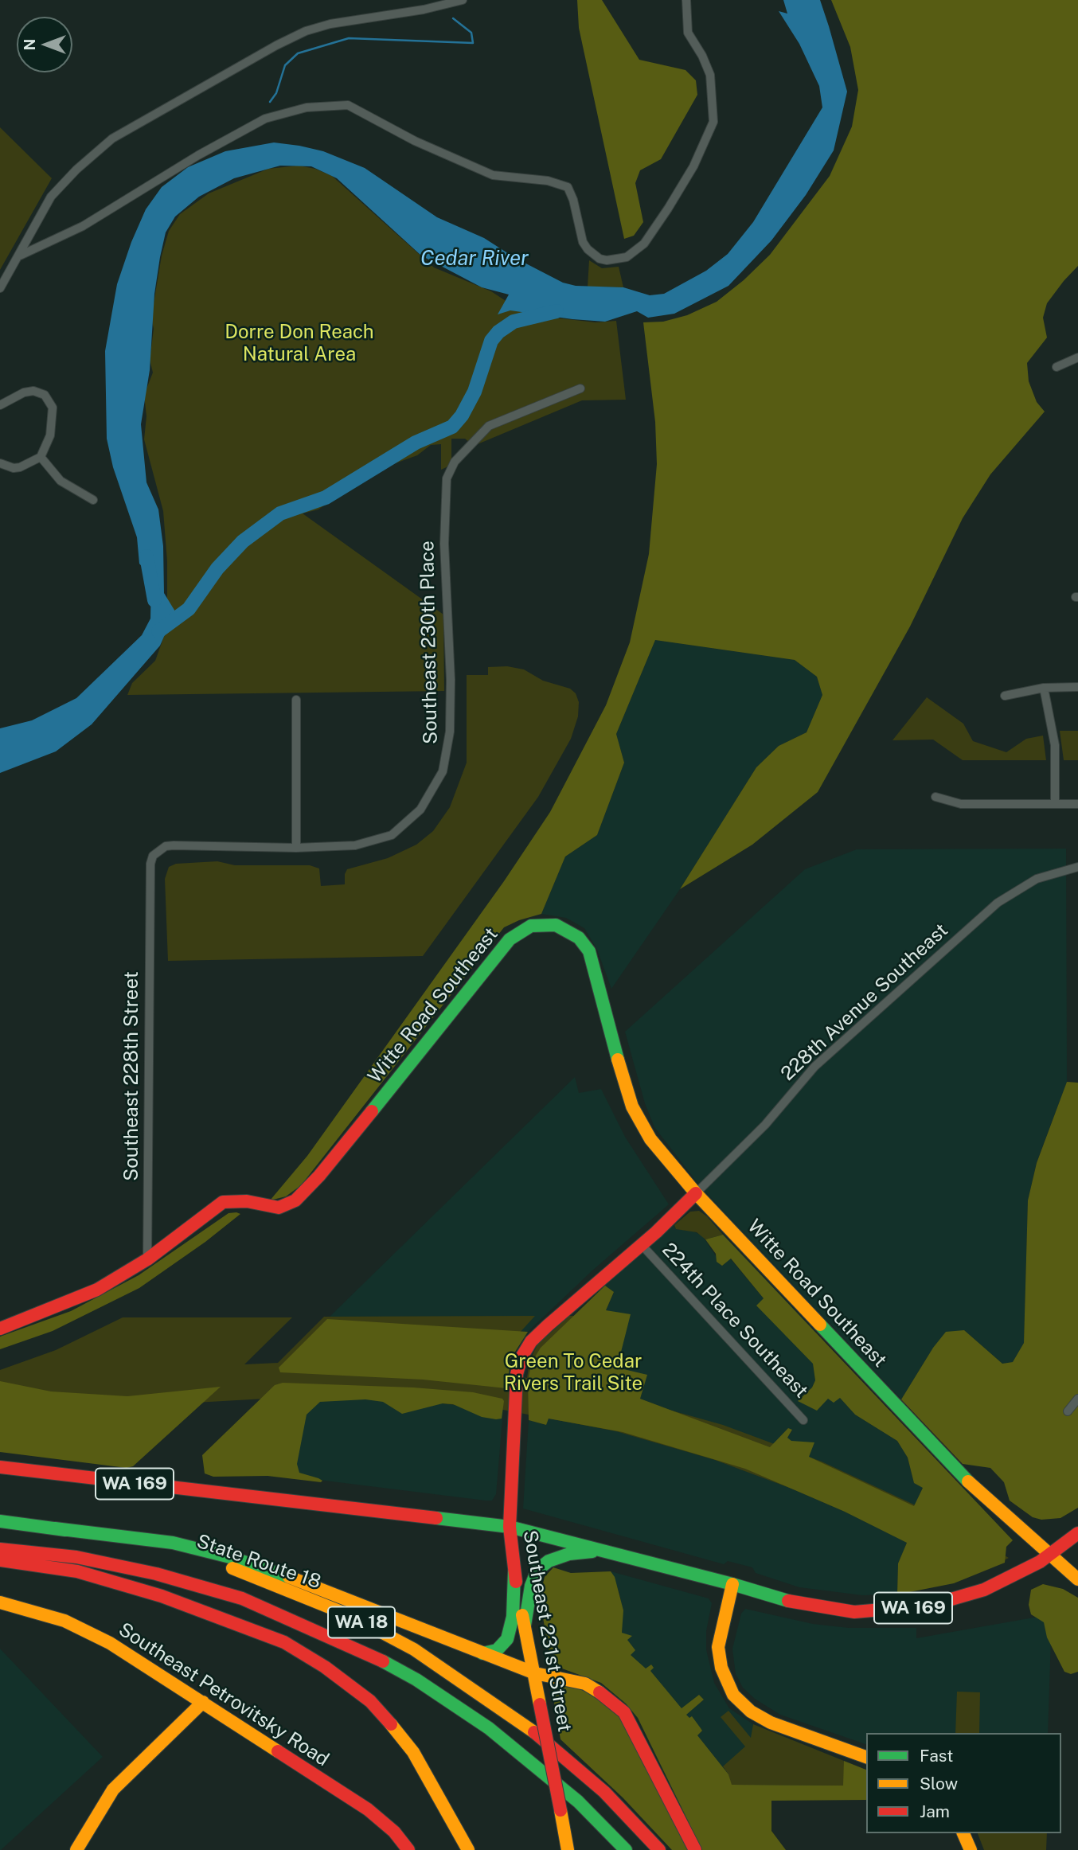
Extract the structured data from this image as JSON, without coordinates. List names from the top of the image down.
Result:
{
  "streets": {
    "main road": [
      "Witte Road Southeast",
      "WA 169",
      "State Route 18",
      "WA 18",
      "Southeast 231st Street",
      "Southeast Petrovitsky Road"
    ],
    "street": [
      "Southeast 230th Place",
      "228th Avenue Southeast",
      "Southeast 228th Street",
      "224th Place Southeast"
    ]
  },
  "crossings": [
    ["Southeast 230th Place", "Southeast 228th Street"],
    ["228th Avenue Southeast", "Witte Road Southeast"],
    ["228th Avenue Southeast", "Southeast 231st Street"],
    ["Witte Road Southeast", "Southeast 228th Street"],
    ["Witte Road Southeast", "WA 169"],
    ["Witte Road Southeast", "Southeast 231st Street"],
    ["224th Place Southeast", "Southeast 231st Street"],
    ["WA 169", "Southeast 231st Street"]
  ],
  "water": ["Cedar River"],
  "parks": ["Dorre Don Reach Natural Area", "Green To Cedar Rivers Trail Site"],
  "legend": ["Fast", "Slow", "Jam"],
  "north": "left"
}
